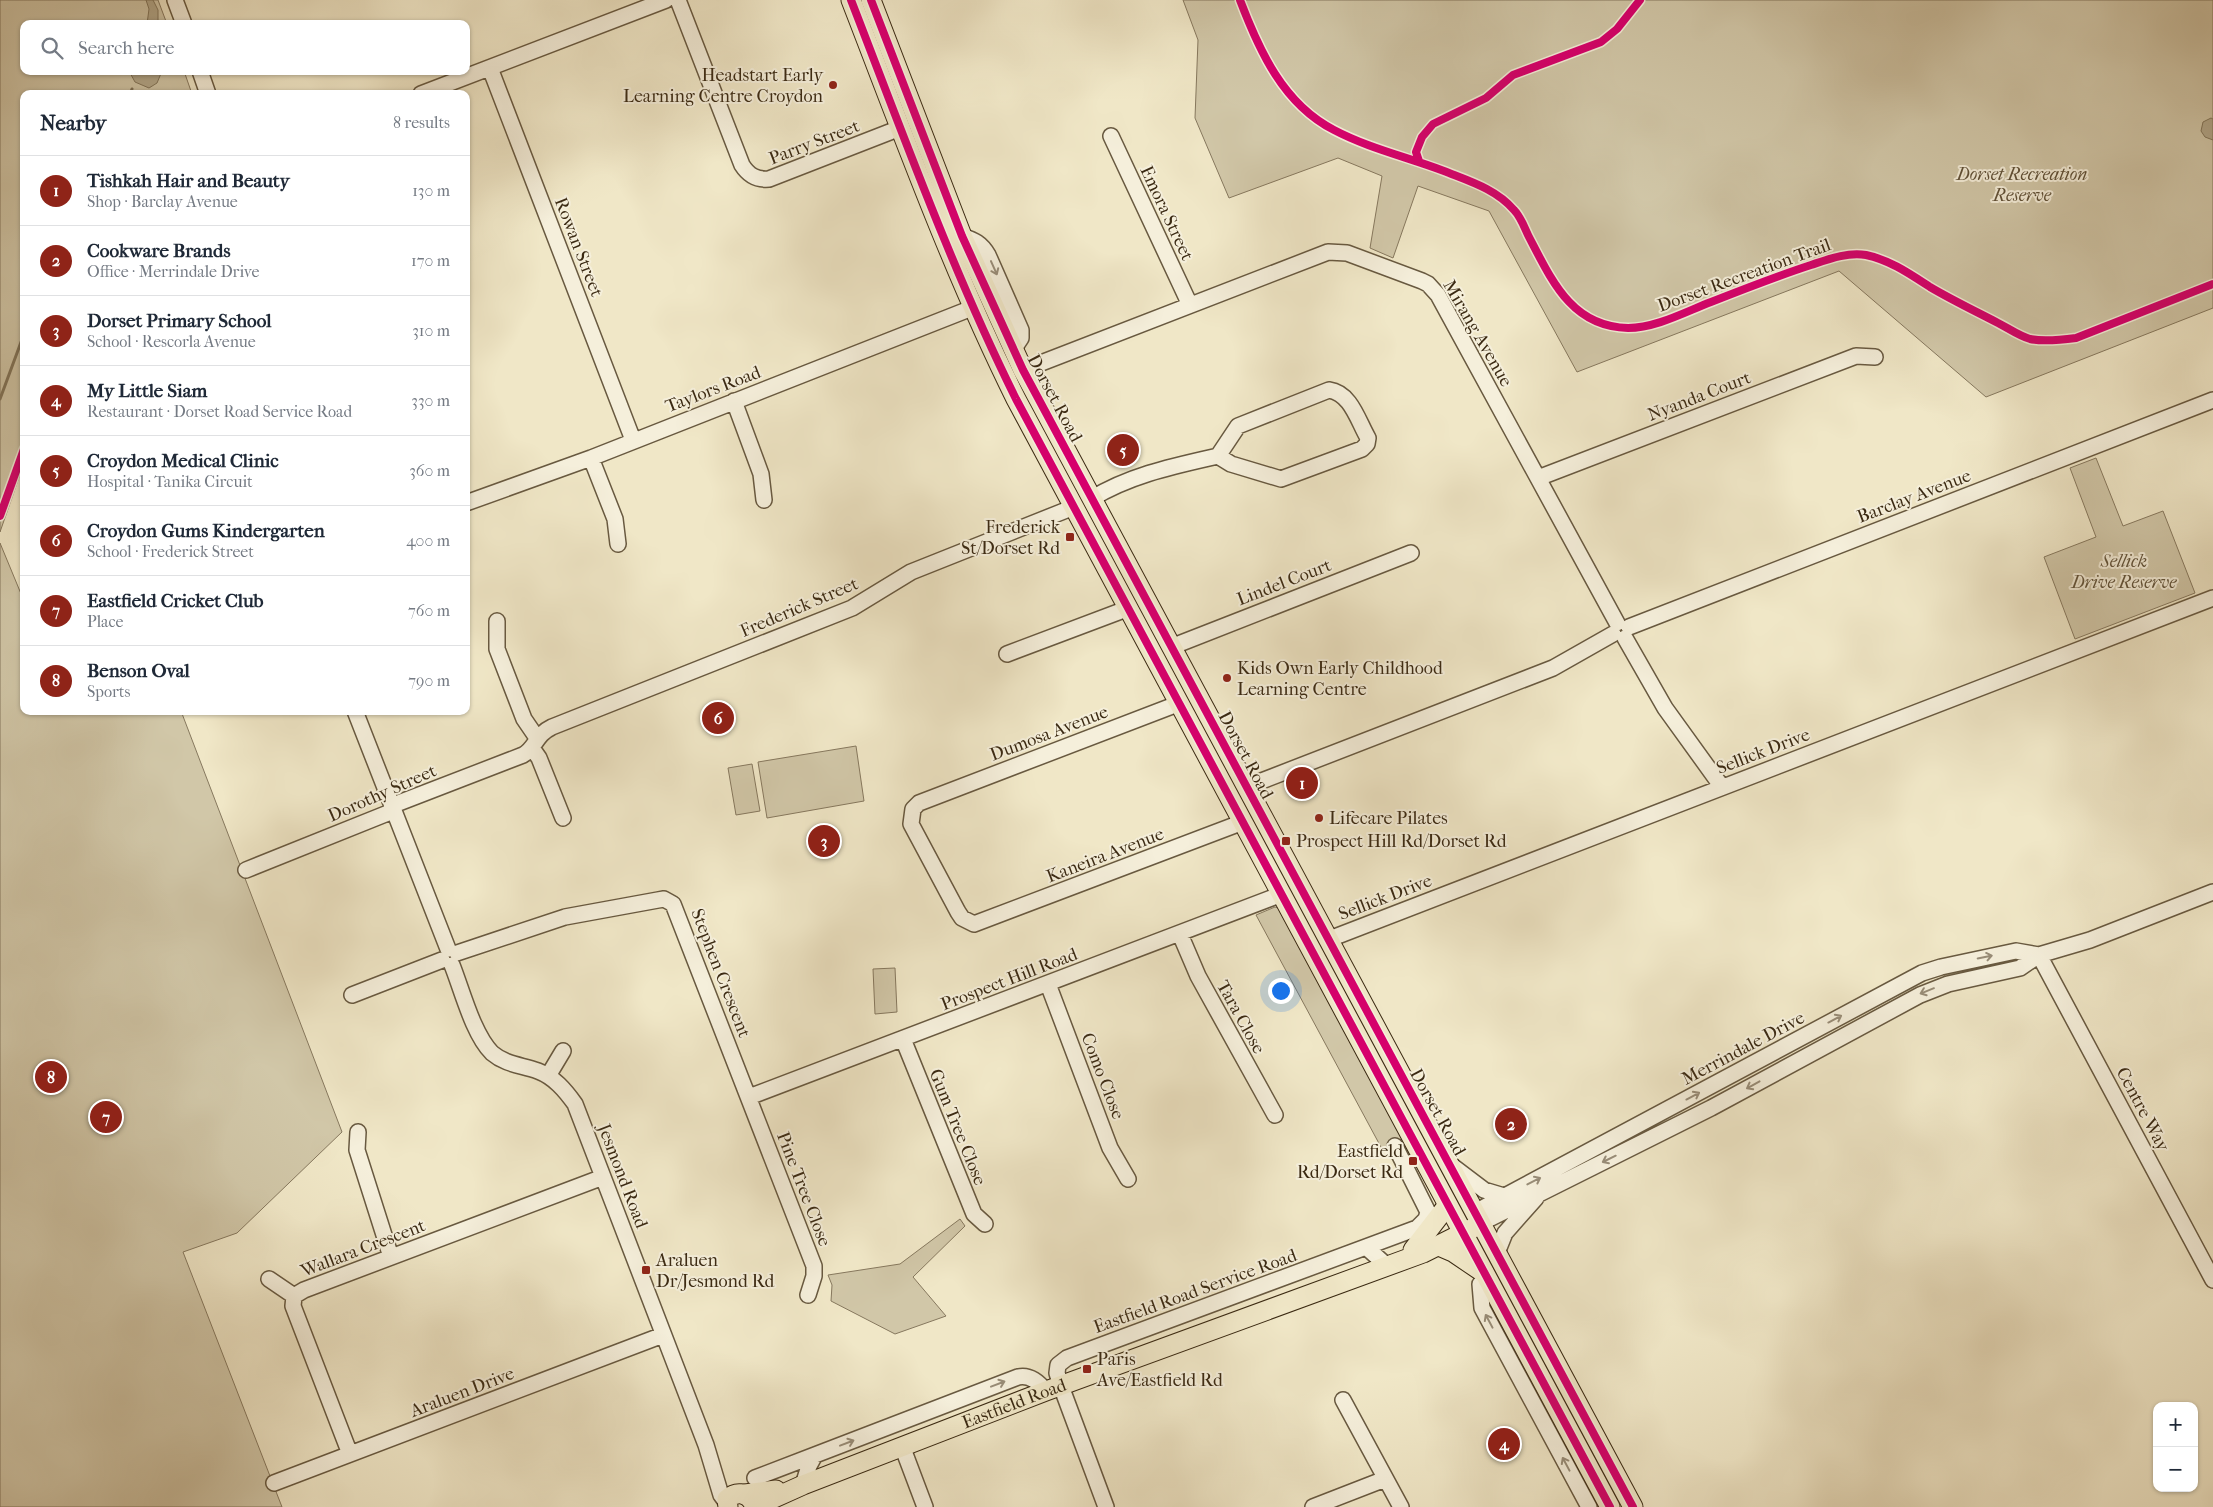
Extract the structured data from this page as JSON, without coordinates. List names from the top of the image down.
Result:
{
  "streets": {
    "main road": ["Dorset Road", "Eastfield Road"],
    "street": [
      "Parry Street",
      "Emora Street",
      "Rowan Street",
      "Mirang Avenue",
      "Taylors Road",
      "Nyanda Court",
      "Barclay Avenue",
      "Lindel Court",
      "Frederick Street",
      "Dumosa Avenue",
      "Sellick Drive",
      "Dorothy Street",
      "Kaneira Avenue",
      "Stephen Crescent",
      "Prospect Hill Road",
      "Tara Close",
      "Merrindale Drive",
      "Como Close",
      "Centre Way",
      "Gum Tree Close",
      "Jesmond Road",
      "Pine Tree Close",
      "Wallara Crescent",
      "Eastfield Road Service Road",
      "Araluen Drive"
    ],
    "cycle path": ["Dorset Recreation Trail"]
  },
  "crossings": [
    ["Parry Street", "Dorset Road"],
    ["Emora Street", "Mirang Avenue"],
    ["Rowan Street", "Taylors Road"],
    ["Mirang Avenue", "Nyanda Court"],
    ["Mirang Avenue", "Dorset Road"],
    ["Mirang Avenue", "Barclay Avenue"],
    ["Mirang Avenue", "Sellick Drive"],
    ["Taylors Road", "Dorset Road"],
    ["Dorset Road", "Barclay Avenue"],
    ["Dorset Road", "Lindel Court"],
    ["Dorset Road", "Frederick Street"],
    ["Dorset Road", "Dumosa Avenue"],
    ["Dorset Road", "Sellick Drive"],
    ["Dorset Road", "Kaneira Avenue"],
    ["Dorset Road", "Prospect Hill Road"],
    ["Dorset Road", "Merrindale Drive"],
    ["Dorset Road", "Eastfield Road"],
    ["Frederick Street", "Dorothy Street"],
    ["Dumosa Avenue", "Kaneira Avenue"],
    ["Dorothy Street", "Jesmond Road"],
    ["Stephen Crescent", "Prospect Hill Road"],
    ["Stephen Crescent", "Jesmond Road"],
    ["Stephen Crescent", "Pine Tree Close"],
    ["Prospect Hill Road", "Tara Close"],
    ["Prospect Hill Road", "Como Close"],
    ["Prospect Hill Road", "Gum Tree Close"],
    ["Prospect Hill Road", "Pine Tree Close"],
    ["Merrindale Drive", "Centre Way"],
    ["Merrindale Drive", "Eastfield Road"],
    ["Jesmond Road", "Wallara Crescent"],
    ["Jesmond Road", "Araluen Drive"],
    ["Jesmond Road", "Eastfield Road"],
    ["Wallara Crescent", "Araluen Drive"],
    ["Eastfield Road Service Road", "Eastfield Road"]
  ],
  "parks": ["Dorset Recreation Reserve", "Sellick Drive Reserve"],
  "places": {
    "other": ["Headstart Early Learning Centre Croydon", "Kids Own Early Childhood Learning Centre", "Lifecare Pilates"],
    "transit": [
      "Frederick St/Dorset Rd",
      "Prospect Hill Rd/Dorset Rd",
      "Eastfield Rd/Dorset Rd",
      "Araluen Dr/Jesmond Rd",
      "Paris Ave/Eastfield Rd"
    ]
  },
  "page": {
    "search": "Search here",
    "heading": ["Nearby", "8 results"],
    "list": [
      {
        "mark": "1",
        "name": "Tishkah Hair and Beauty",
        "note": "Shop · Barclay Avenue",
        "value": "130 m"
      },
      {
        "mark": "2",
        "name": "Cookware Brands",
        "note": "Office · Merrindale Drive",
        "value": "170 m"
      },
      {
        "mark": "3",
        "name": "Dorset Primary School",
        "note": "School · Rescorla Avenue",
        "value": "310 m"
      },
      {
        "mark": "4",
        "name": "My Little Siam",
        "note": "Restaurant · Dorset Road Service Road",
        "value": "330 m"
      },
      {
        "mark": "5",
        "name": "Croydon Medical Clinic",
        "note": "Hospital · Tanika Circuit",
        "value": "360 m"
      },
      {
        "mark": "6",
        "name": "Croydon Gums Kindergarten",
        "note": "School · Frederick Street",
        "value": "400 m"
      },
      {
        "mark": "7",
        "name": "Eastfield Cricket Club",
        "note": "Place",
        "value": "760 m"
      },
      {
        "mark": "8",
        "name": "Benson Oval",
        "note": "Sports",
        "value": "790 m"
      }
    ],
    "pins": [
      "5",
      "6",
      "1",
      "3",
      "8",
      "7",
      "2",
      "4"
    ],
    "map_buttons": ["+", "−"]
  }
}
